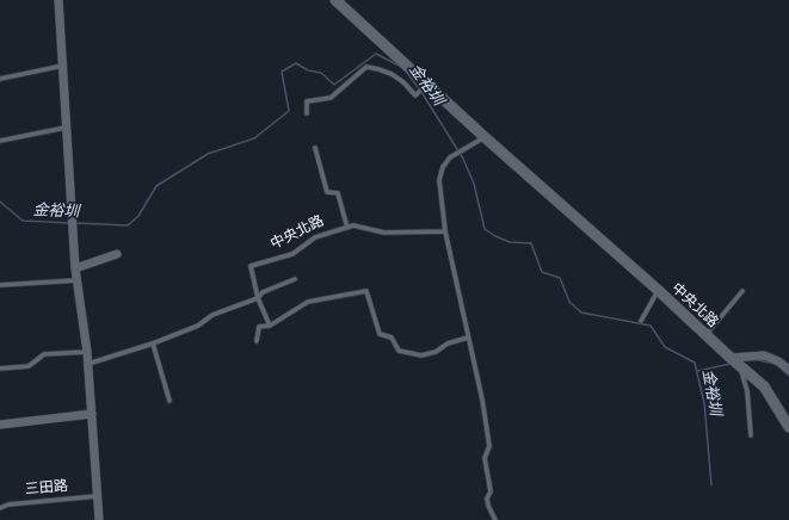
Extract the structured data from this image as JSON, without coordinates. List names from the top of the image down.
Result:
{
  "streets": {
    "street": ["中央北路"],
    "lane": ["三田路"]
  },
  "water": ["金裕圳"]
}
